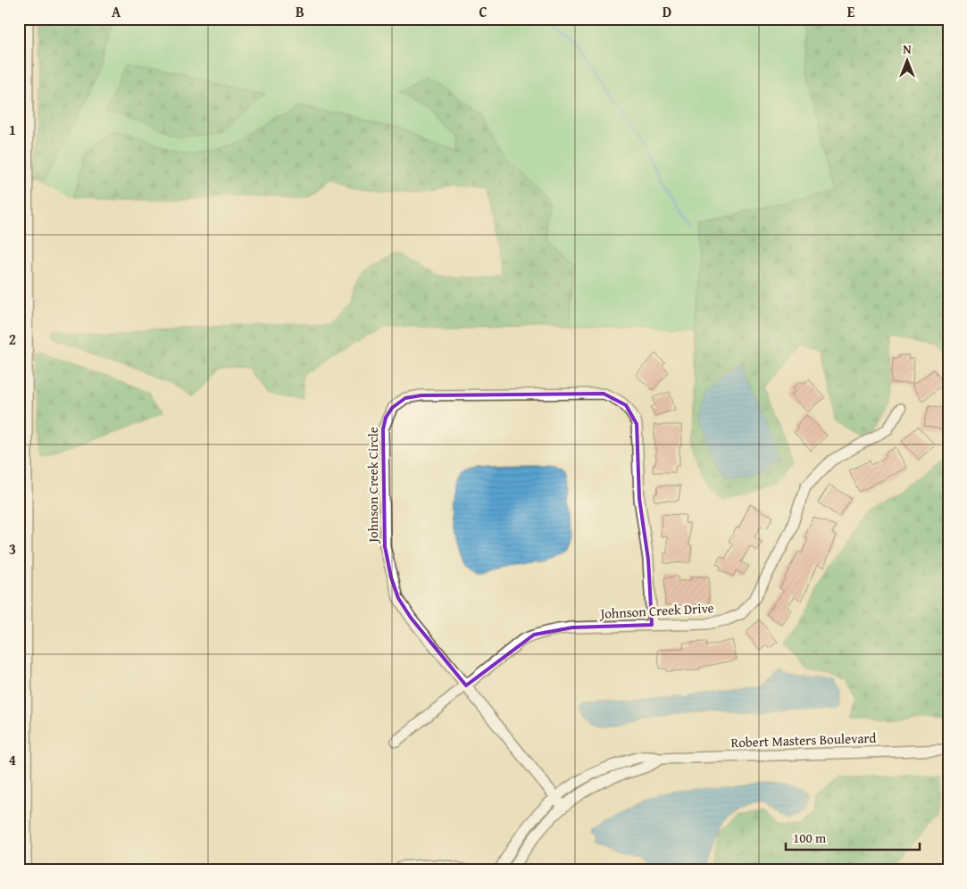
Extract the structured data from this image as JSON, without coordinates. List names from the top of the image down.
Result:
{
  "streets": {
    "street": ["Johnson Creek Circle", "Johnson Creek Drive", "Robert Masters Boulevard"]
  },
  "crossings": [
    ["Johnson Creek Circle", "Johnson Creek Drive"],
    ["Johnson Creek Circle", "Robert Masters Boulevard"]
  ],
  "scale_bar": "100 m",
  "north": "top",
  "grid": {
    "columns": [
      "A",
      "B",
      "C",
      "D",
      "E"
    ],
    "rows": [
      "1",
      "2",
      "3",
      "4"
    ]
  }
}
